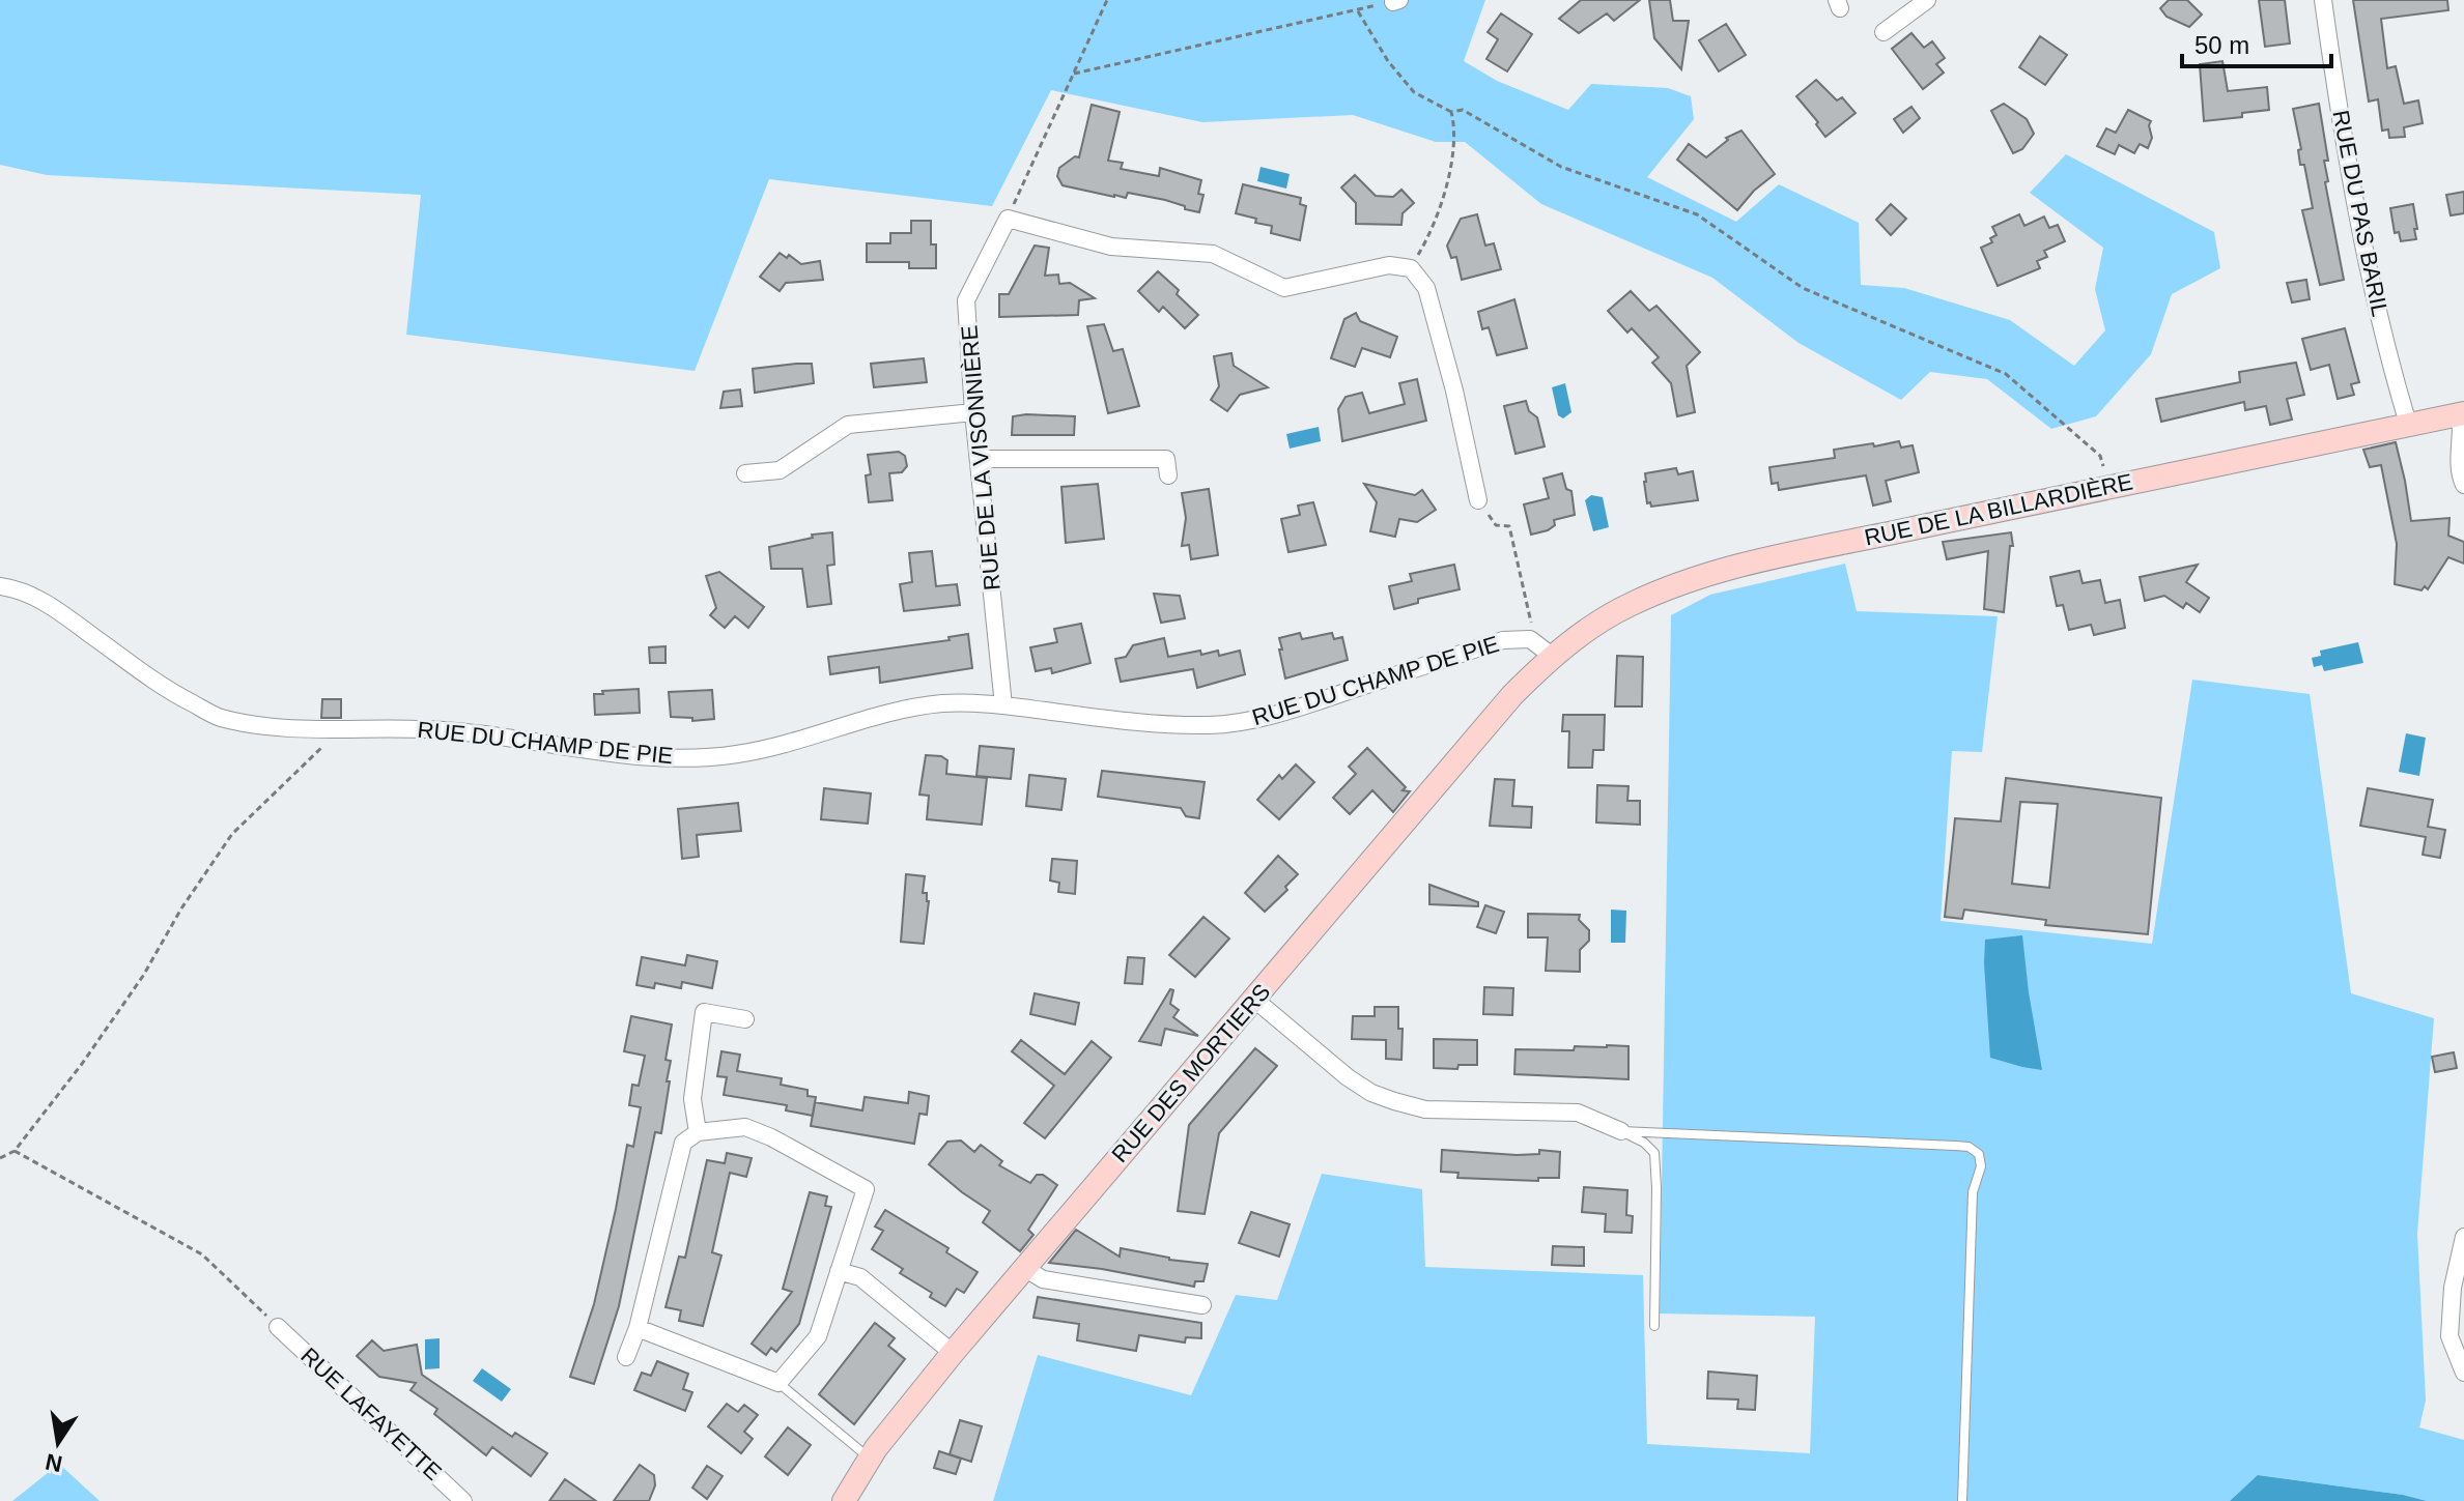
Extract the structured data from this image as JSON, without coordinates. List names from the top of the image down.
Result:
{
  "streets": {
    "street": [
      "RUE DU PAS BARIL",
      "RUE DE LA VISONNIÈRE",
      "RUE DE LA BILLARDIÈRE",
      "RUE DU CHAMP DE PIE",
      "RUE DES MORTIERS",
      "RUE LAFAYETTE"
    ]
  },
  "crossings": [
    ["RUE DU PAS BARIL", "RUE DE LA BILLARDIÈRE"],
    ["RUE DE LA VISONNIÈRE", "RUE DU CHAMP DE PIE"],
    ["RUE DE LA BILLARDIÈRE", "RUE DU CHAMP DE PIE"],
    ["RUE DE LA BILLARDIÈRE", "RUE DES MORTIERS"],
    ["RUE DU CHAMP DE PIE", "RUE DES MORTIERS"]
  ],
  "scale_bar": "50 m",
  "north": "bottom"
}
